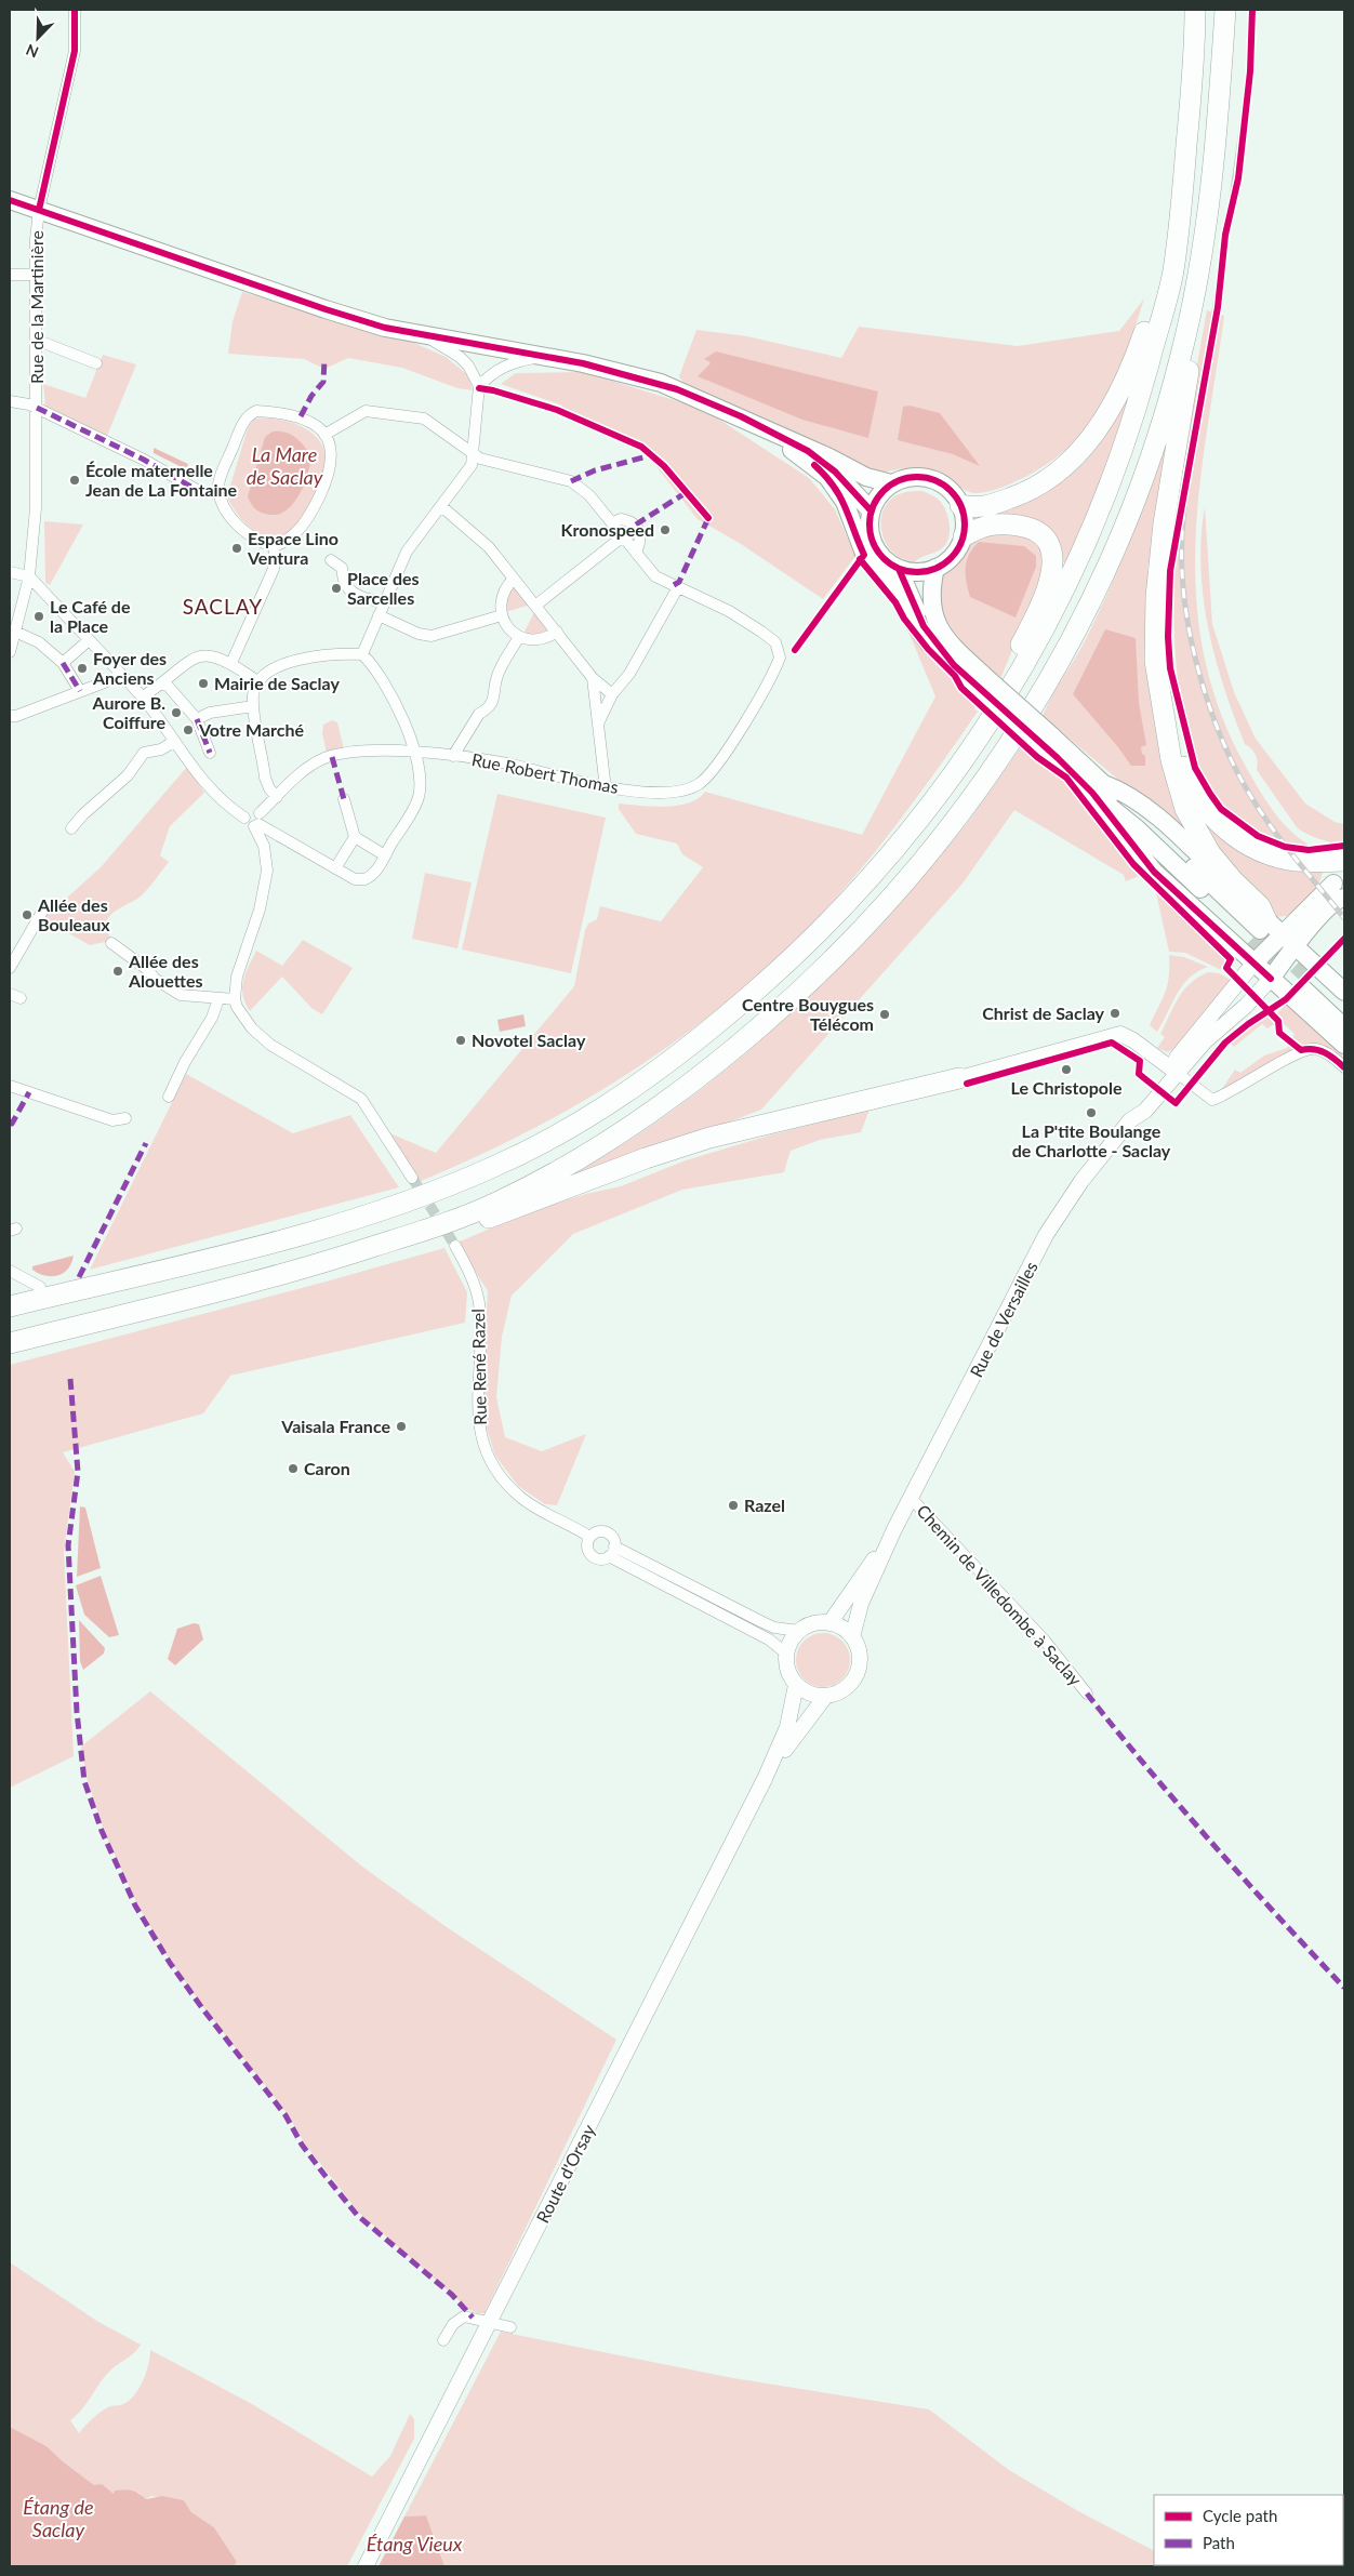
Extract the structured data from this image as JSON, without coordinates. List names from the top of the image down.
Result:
{
  "streets": {
    "main road": ["Rue de Versailles", "Route d'Orsay"],
    "street": [
      "Rue de la Martinière",
      "Rue Robert Thomas",
      "Rue René Razel",
      "Chemin de Villedombe à Saclay"
    ]
  },
  "crossings": [
    ["Rue de Versailles", "Rue René Razel"],
    ["Rue de Versailles", "Chemin de Villedombe à Saclay"],
    ["Rue de Versailles", "Route d'Orsay"],
    ["Rue René Razel", "Route d'Orsay"]
  ],
  "districts": ["SACLAY"],
  "water": ["La Mare de Saclay", "Étang de Saclay", "Étang Vieux"],
  "places": [
    "École maternelle Jean de La Fontaine",
    "Kronospeed",
    "Espace Lino Ventura",
    "Place des Sarcelles",
    "Le Café de la Place",
    "Foyer des Anciens",
    "Mairie de Saclay",
    "Aurore B. Coiffure",
    "Votre Marché",
    "Allée des Bouleaux",
    "Allée des Alouettes",
    "Christ de Saclay",
    "Centre Bouygues Télécom",
    "Novotel Saclay",
    "Le Christopole",
    "La P'tite Boulange de Charlotte - Saclay",
    "Vaisala France",
    "Caron",
    "Razel"
  ],
  "legend": ["Cycle path", "Path"],
  "north": "bottom left"
}
